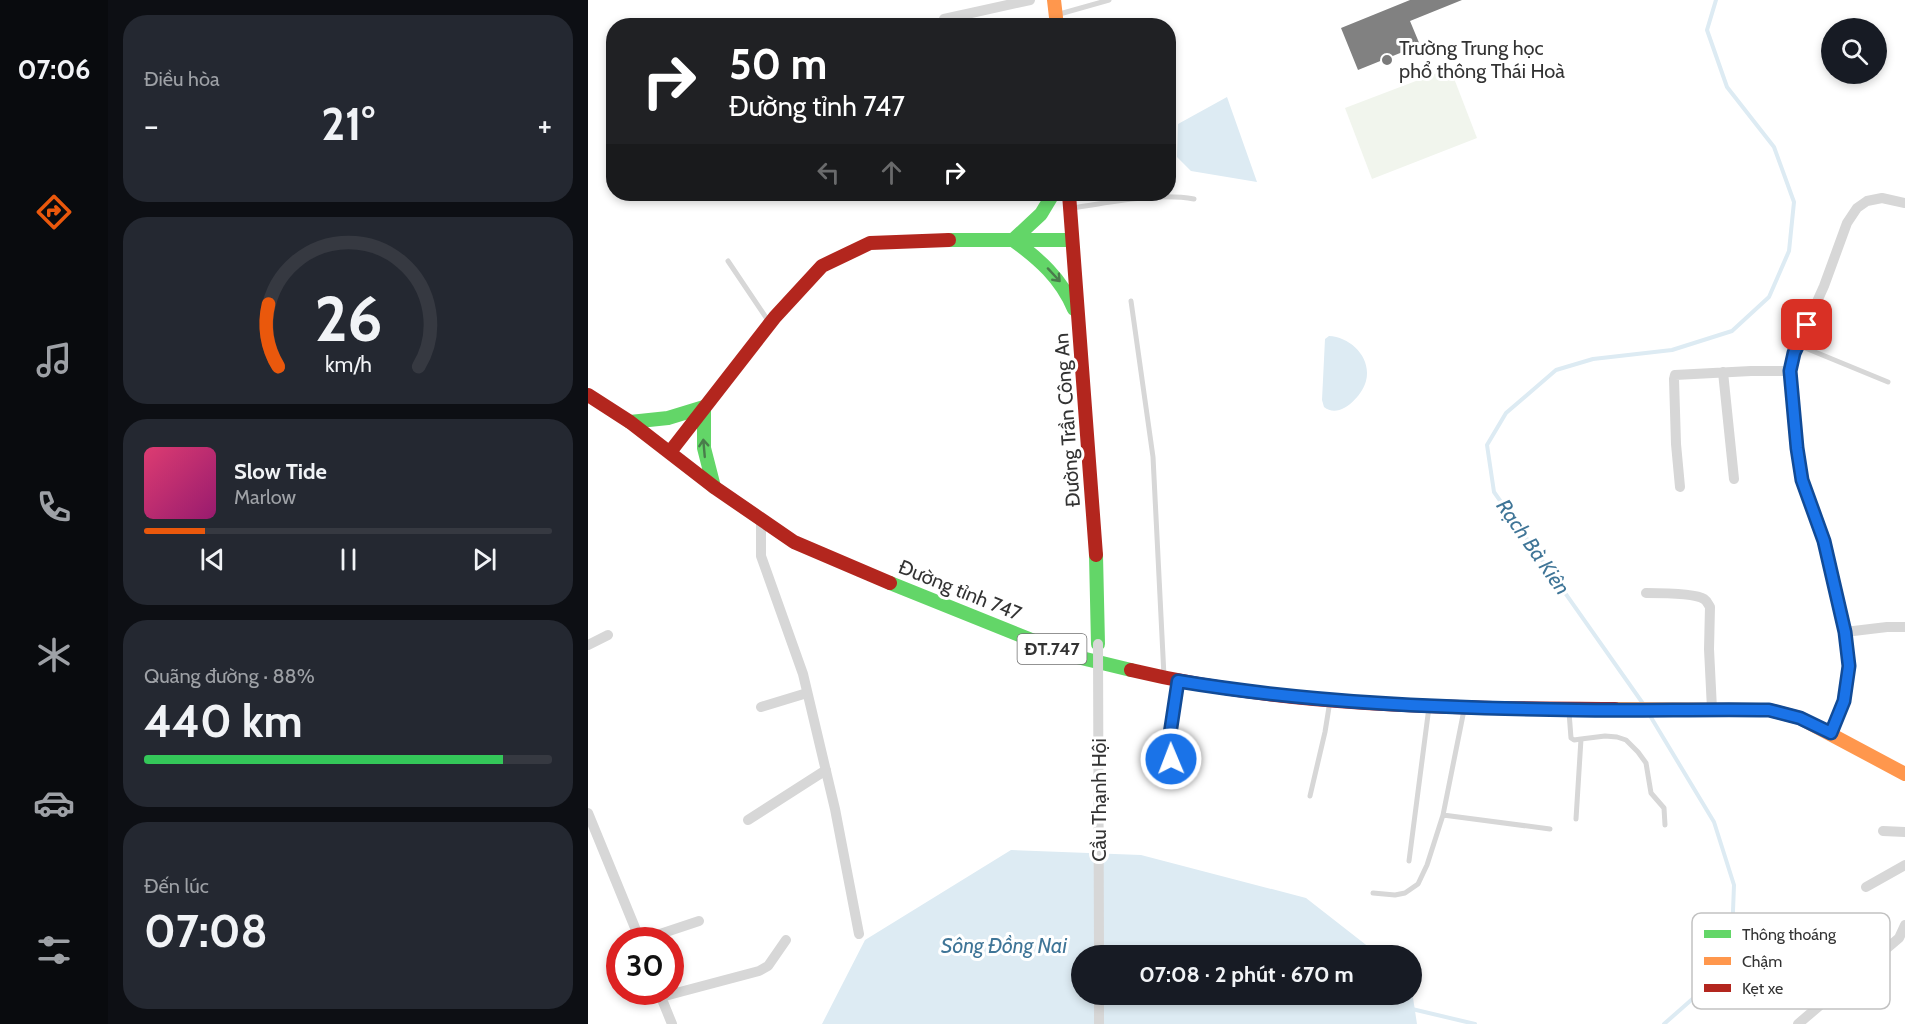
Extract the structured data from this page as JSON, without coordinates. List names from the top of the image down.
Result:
{
  "streets": {
    "main road": ["Đường Trần Công An", "Đường tỉnh 747", "ĐT.747"],
    "street": ["Cầu Thạnh Hội"]
  },
  "crossings": [
    ["Đường Trần Công An", "Cầu Thạnh Hội"],
    ["Đường tỉnh 747", "ĐT.747"]
  ],
  "water": ["Rạch Bà Kiên", "Sông Đồng Nai"],
  "places": ["Trường Trung học phổ thông Thái Hoà"],
  "legend": ["Thông thoáng", "Chậm", "Kẹt xe"],
  "page": {
    "tabs": "07:06",
    "tile": [
      "Điều hòa",
      ["Quãng đường · 88%", "440 km"],
      ["Đến lúc", "07:08"]
    ],
    "turn": ["50 m", "Đường tỉnh 747"],
    "heat": ["−", "21°", "+"],
    "song": ["Slow Tide", "Marlow"],
    "limit": "30",
    "trip": "07:08 · 2 phút · 670 m",
    "gauge": ["26", "km/h"]
  }
}
